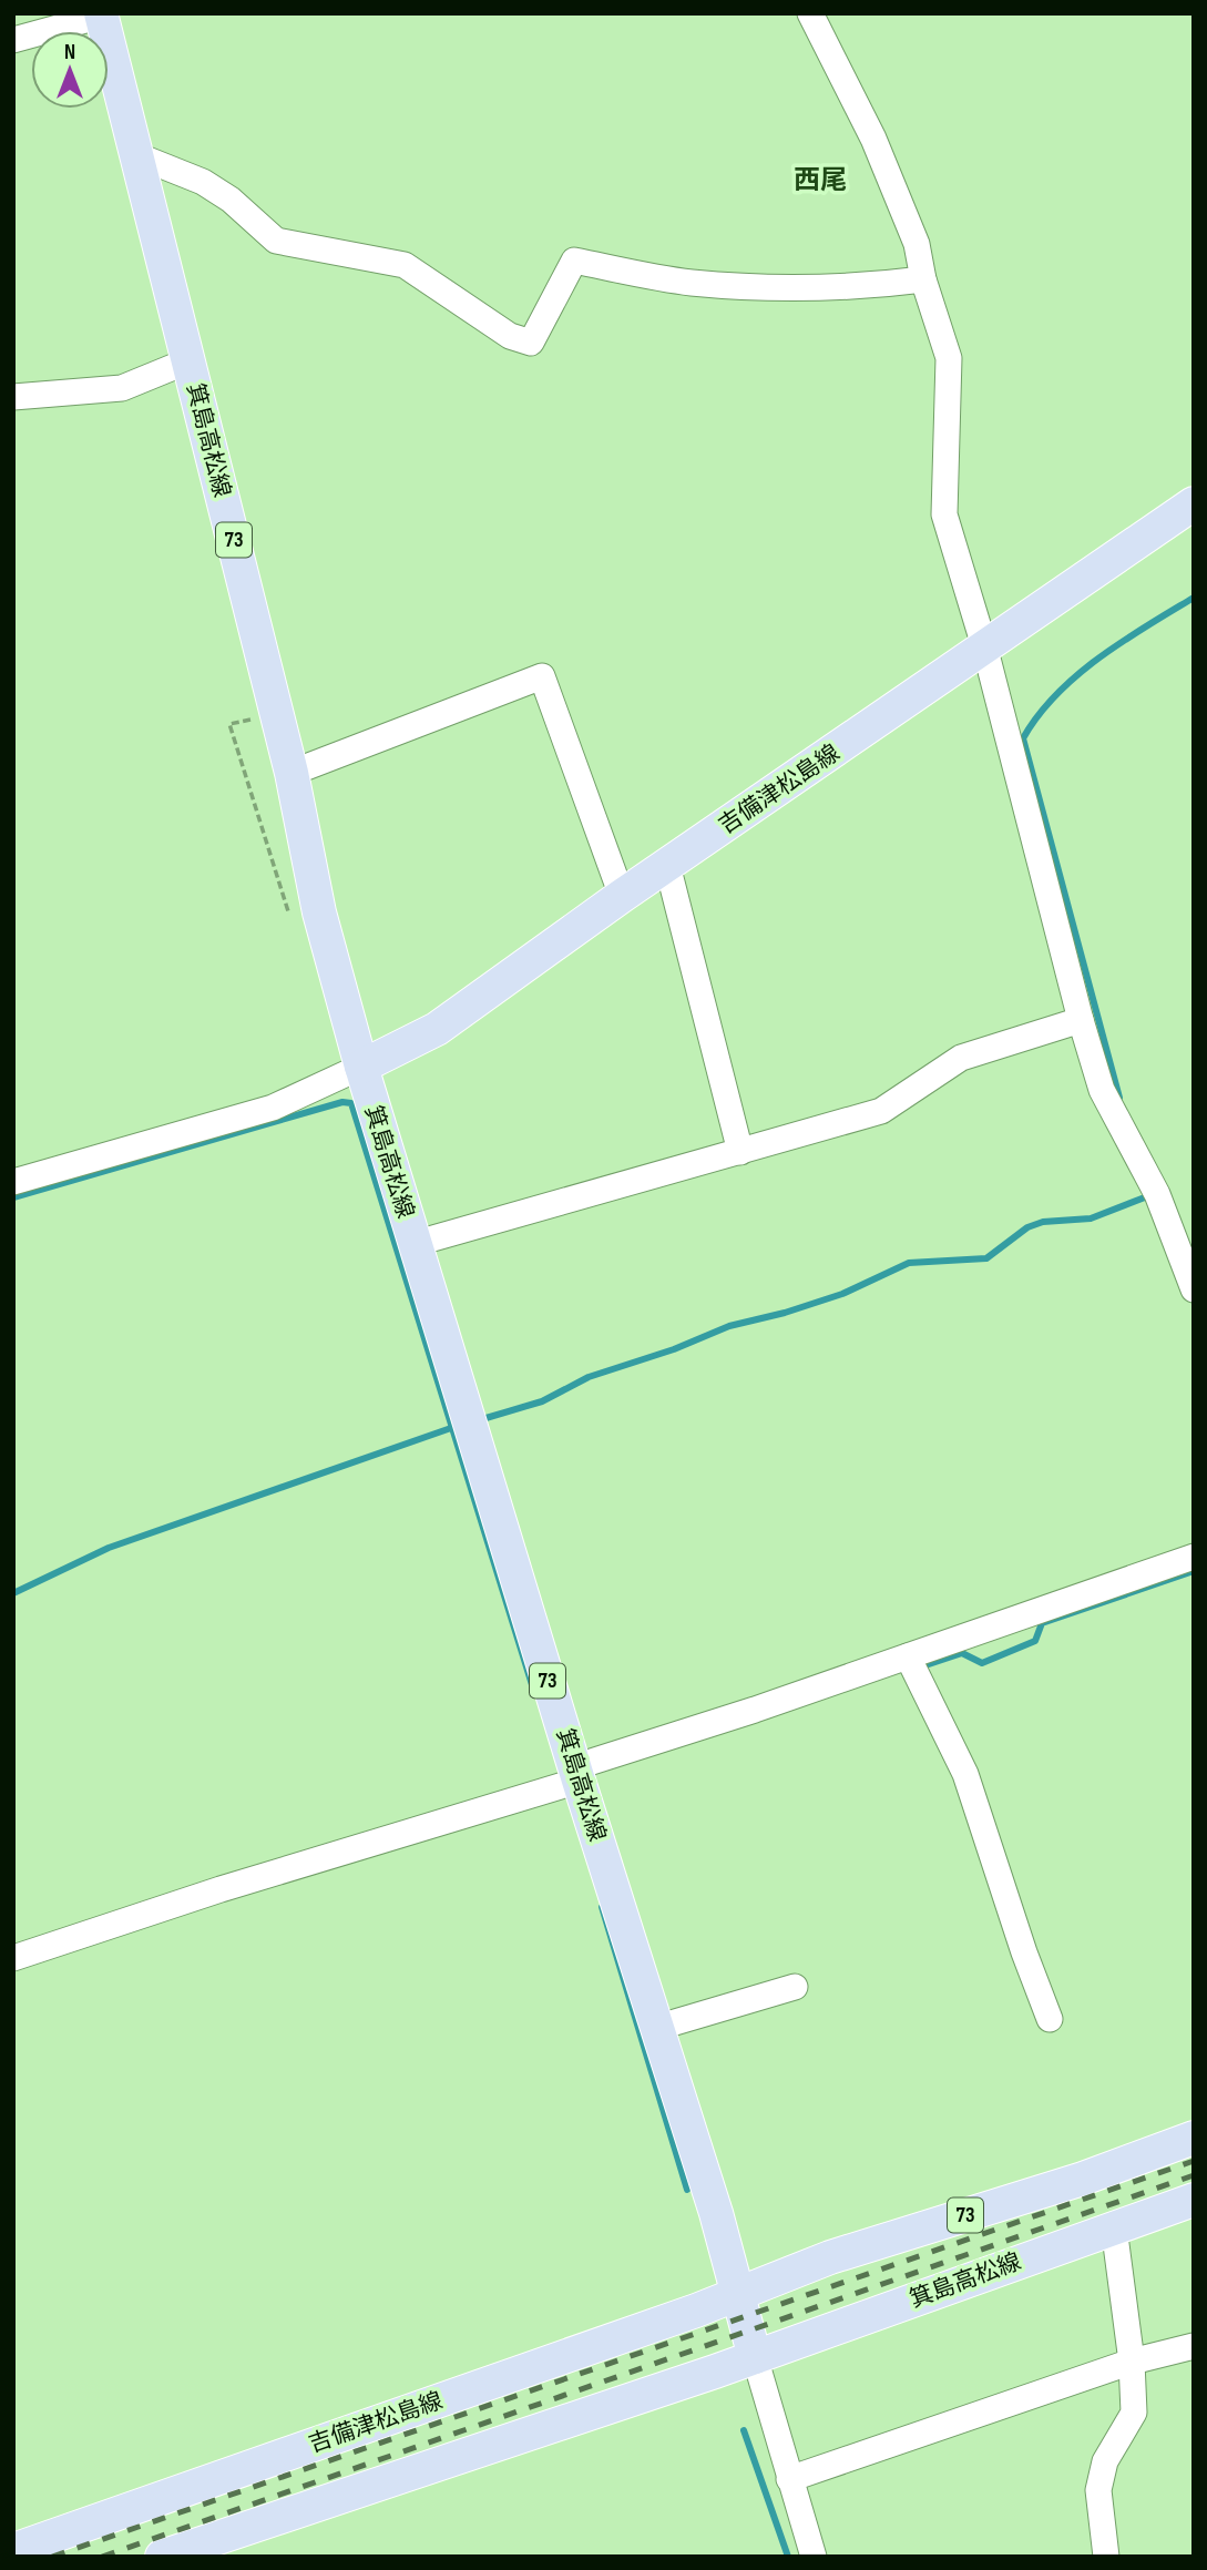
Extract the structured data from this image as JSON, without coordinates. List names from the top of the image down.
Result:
{
  "streets": {
    "main road": ["箕島高松線", "73", "吉備津松島線"]
  },
  "crossings": [
    ["箕島高松線", "73"],
    ["箕島高松線", "吉備津松島線"],
    ["73", "吉備津松島線"]
  ],
  "districts": ["西尾"],
  "north": "top"
}
